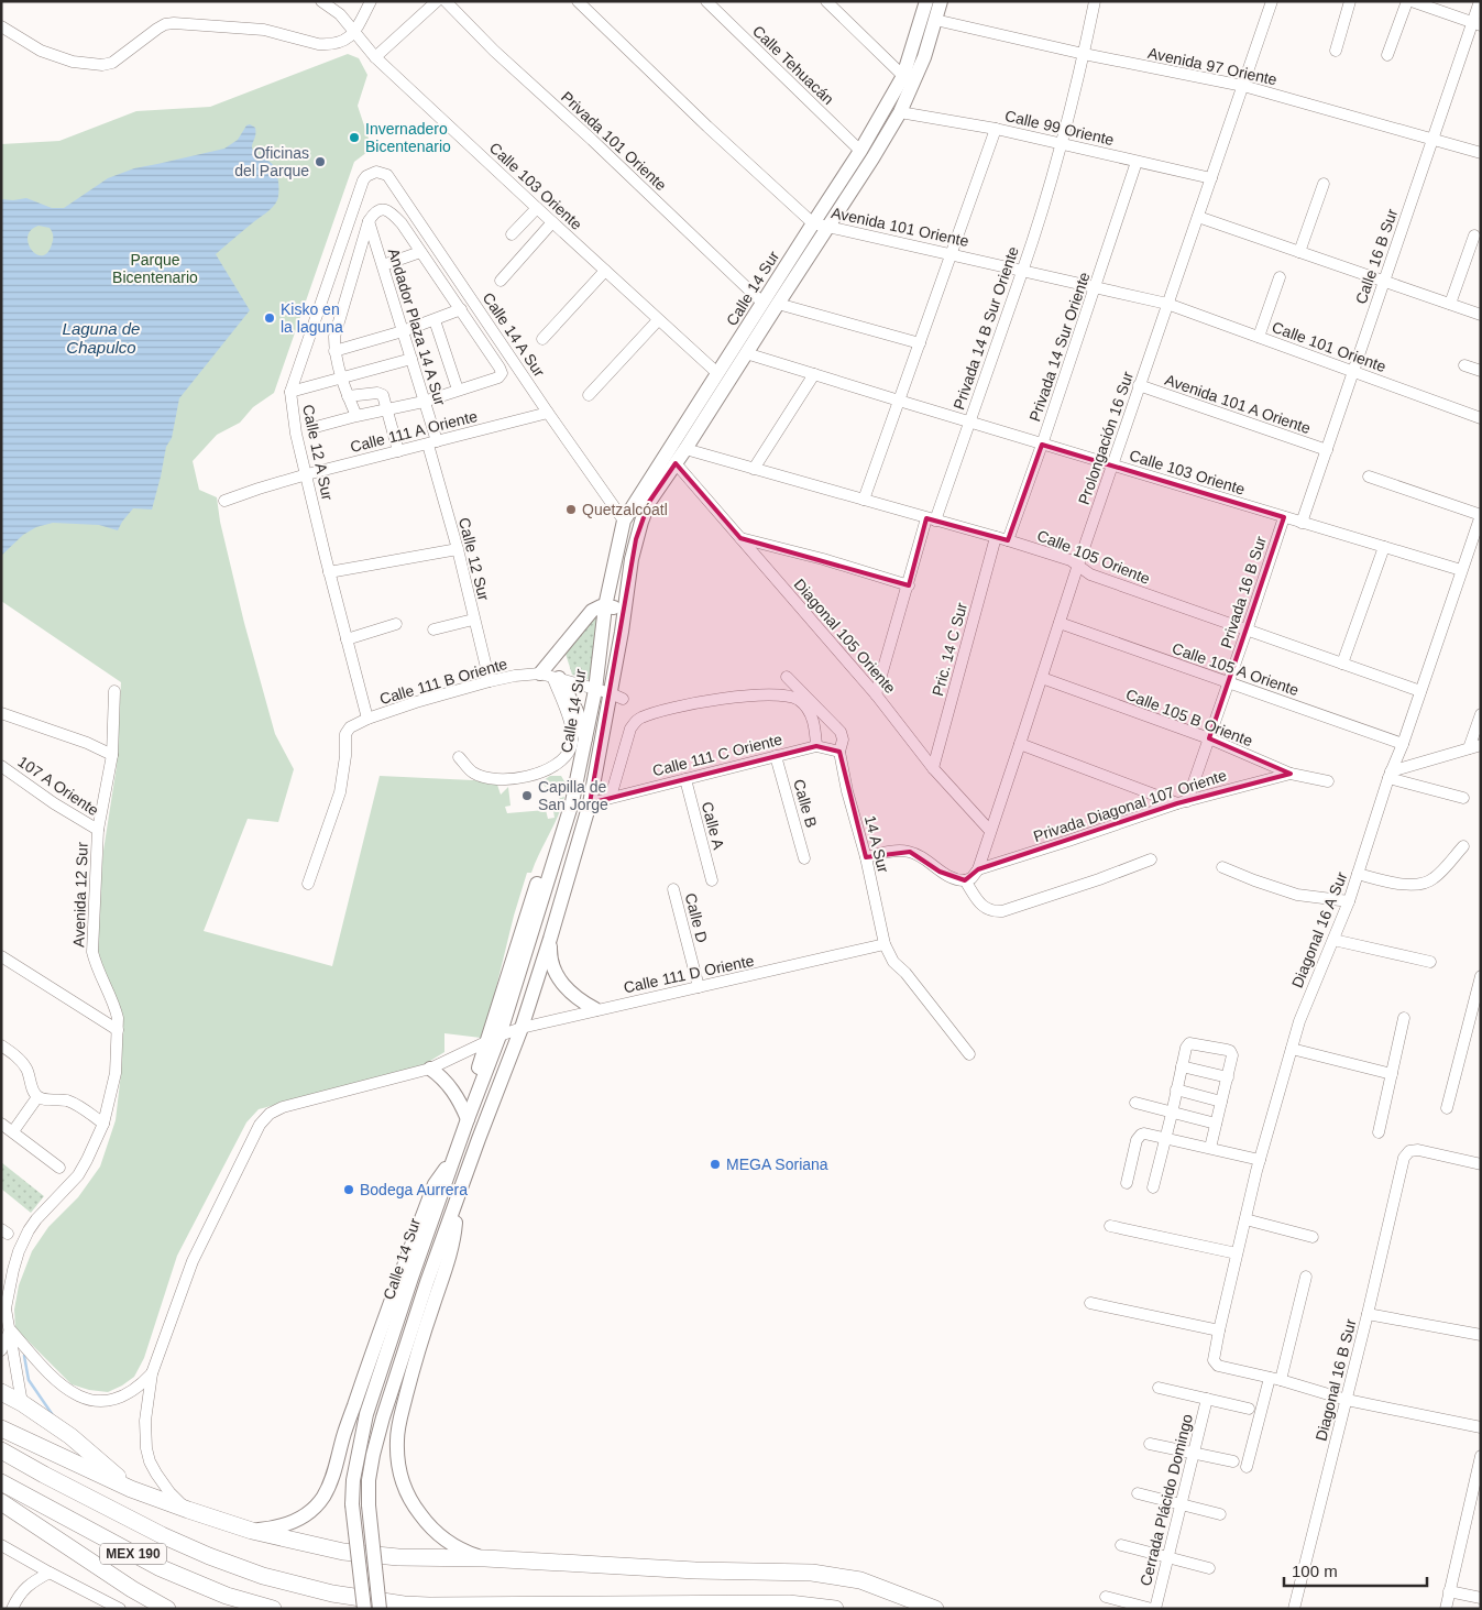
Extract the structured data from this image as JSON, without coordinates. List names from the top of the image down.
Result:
{
  "streets": {
    "highway": ["MEX 190"],
    "main road": ["Calle 14 Sur"],
    "street": [
      "Calle Tehuacán",
      "Avenida 97 Oriente",
      "Calle 99 Oriente",
      "Privada 101 Oriente",
      "Calle 103 Oriente",
      "Avenida 101 Oriente",
      "Calle 16 B Sur",
      "Andador Plaza 14 A Sur",
      "Privada 14 B Sur Oriente",
      "Calle 14 A Sur",
      "Privada 14 Sur Oriente",
      "Calle 101 Oriente",
      "Avenida 101 A Oriente",
      "Calle 111 A Oriente",
      "Prolongación 16 Sur",
      "Calle 12 A Sur",
      "Calle 105 Oriente",
      "Calle 12 Sur",
      "Privada 16 B Sur",
      "Diagonal 105 Oriente",
      "Pric. 14 C Sur",
      "Calle 105 A Oriente",
      "Calle 111 B Oriente",
      "Calle 105 B Oriente",
      "Calle 111 C Oriente",
      "107 A Oriente",
      "Calle B",
      "Privada Diagonal 107 Oriente",
      "Calle A",
      "14 A Sur",
      "Avenida 12 Sur",
      "Calle D",
      "Diagonal 16 A Sur",
      "Calle 111 D Oriente",
      "Diagonal 16 B Sur",
      "Cerrada Plácido Domingo"
    ]
  },
  "crossings": [
    ["Calle Tehuacán", "Calle 14 Sur"],
    ["Avenida 97 Oriente", "Calle 16 B Sur"],
    ["Avenida 97 Oriente", "Calle 14 Sur"],
    ["Avenida 97 Oriente", "Privada 14 B Sur Oriente"],
    ["Avenida 97 Oriente", "Prolongación 16 Sur"],
    ["Calle 99 Oriente", "Calle 14 Sur"],
    ["Calle 99 Oriente", "Privada 14 B Sur Oriente"],
    ["Calle 99 Oriente", "Privada 14 Sur Oriente"],
    ["Calle 99 Oriente", "Prolongación 16 Sur"],
    ["Privada 101 Oriente", "Calle 14 Sur"],
    ["Calle 103 Oriente", "Calle 16 B Sur"],
    ["Calle 103 Oriente", "Calle 14 Sur"],
    ["Calle 103 Oriente", "Privada 14 B Sur Oriente"],
    ["Calle 103 Oriente", "Privada 14 Sur Oriente"],
    ["Calle 103 Oriente", "Prolongación 16 Sur"],
    ["Calle 103 Oriente", "Privada 16 B Sur"],
    ["Calle 103 Oriente", "Diagonal 16 A Sur"],
    ["Avenida 101 Oriente", "Calle 14 Sur"],
    ["Avenida 101 Oriente", "Privada 14 B Sur Oriente"],
    ["Avenida 101 Oriente", "Privada 14 Sur Oriente"],
    ["Avenida 101 Oriente", "Calle 101 Oriente"],
    ["Avenida 101 Oriente", "Prolongación 16 Sur"],
    ["Calle 16 B Sur", "Calle 101 Oriente"],
    ["Calle 16 B Sur", "Avenida 101 A Oriente"],
    ["Calle 14 Sur", "Calle 14 A Sur"],
    ["Calle 14 Sur", "Calle 105 Oriente"],
    ["Calle 14 Sur", "Diagonal 105 Oriente"],
    ["Calle 14 Sur", "Calle 111 B Oriente"],
    ["Calle 14 Sur", "Calle 111 C Oriente"],
    ["Calle 14 Sur", "Calle 111 D Oriente"],
    ["Andador Plaza 14 A Sur", "Calle 111 A Oriente"],
    ["Andador Plaza 14 A Sur", "Calle 12 Sur"],
    ["Privada 14 B Sur Oriente", "Calle 105 Oriente"],
    ["Privada 14 B Sur Oriente", "Diagonal 105 Oriente"],
    ["Calle 14 A Sur", "Calle 111 A Oriente"],
    ["Calle 14 A Sur", "Calle 12 A Sur"],
    ["Privada 14 Sur Oriente", "Calle 105 Oriente"],
    ["Calle 101 Oriente", "Prolongación 16 Sur"],
    ["Avenida 101 A Oriente", "Prolongación 16 Sur"],
    ["Calle 111 A Oriente", "Calle 12 A Sur"],
    ["Calle 111 A Oriente", "Calle 12 Sur"],
    ["Prolongación 16 Sur", "Calle 105 Oriente"],
    ["Prolongación 16 Sur", "Diagonal 105 Oriente"],
    ["Prolongación 16 Sur", "Calle 105 A Oriente"],
    ["Prolongación 16 Sur", "Calle 105 B Oriente"],
    ["Prolongación 16 Sur", "Privada Diagonal 107 Oriente"],
    ["Calle 12 A Sur", "Calle 111 B Oriente"],
    ["Calle 105 Oriente", "Privada 16 B Sur"],
    ["Calle 105 Oriente", "Pric. 14 C Sur"],
    ["Calle 105 Oriente", "Diagonal 16 A Sur"],
    ["Calle 12 Sur", "Calle 111 B Oriente"],
    ["Privada 16 B Sur", "Calle 105 A Oriente"],
    ["Privada 16 B Sur", "Calle 105 B Oriente"],
    ["Privada 16 B Sur", "Privada Diagonal 107 Oriente"],
    ["Diagonal 105 Oriente", "Pric. 14 C Sur"],
    ["Calle 105 A Oriente", "Diagonal 16 A Sur"],
    ["Calle 105 B Oriente", "Privada Diagonal 107 Oriente"],
    ["Calle 111 C Oriente", "Calle B"],
    ["Calle 111 C Oriente", "Calle A"],
    ["Calle 111 C Oriente", "14 A Sur"],
    ["107 A Oriente", "Avenida 12 Sur"],
    ["14 A Sur", "Calle 111 D Oriente"],
    ["Calle D", "Calle 111 D Oriente"]
  ],
  "water": ["Laguna de Chapulco"],
  "parks": ["Parque Bicentenario"],
  "places": [
    "Invernadero Bicentenario",
    "Oficinas del Parque",
    "Kisko en la laguna",
    "Quetzalcóatl",
    "Capilla de San Jorge",
    "MEGA Soriana",
    "Bodega Aurrera"
  ],
  "scale_bar": "100 m"
}
